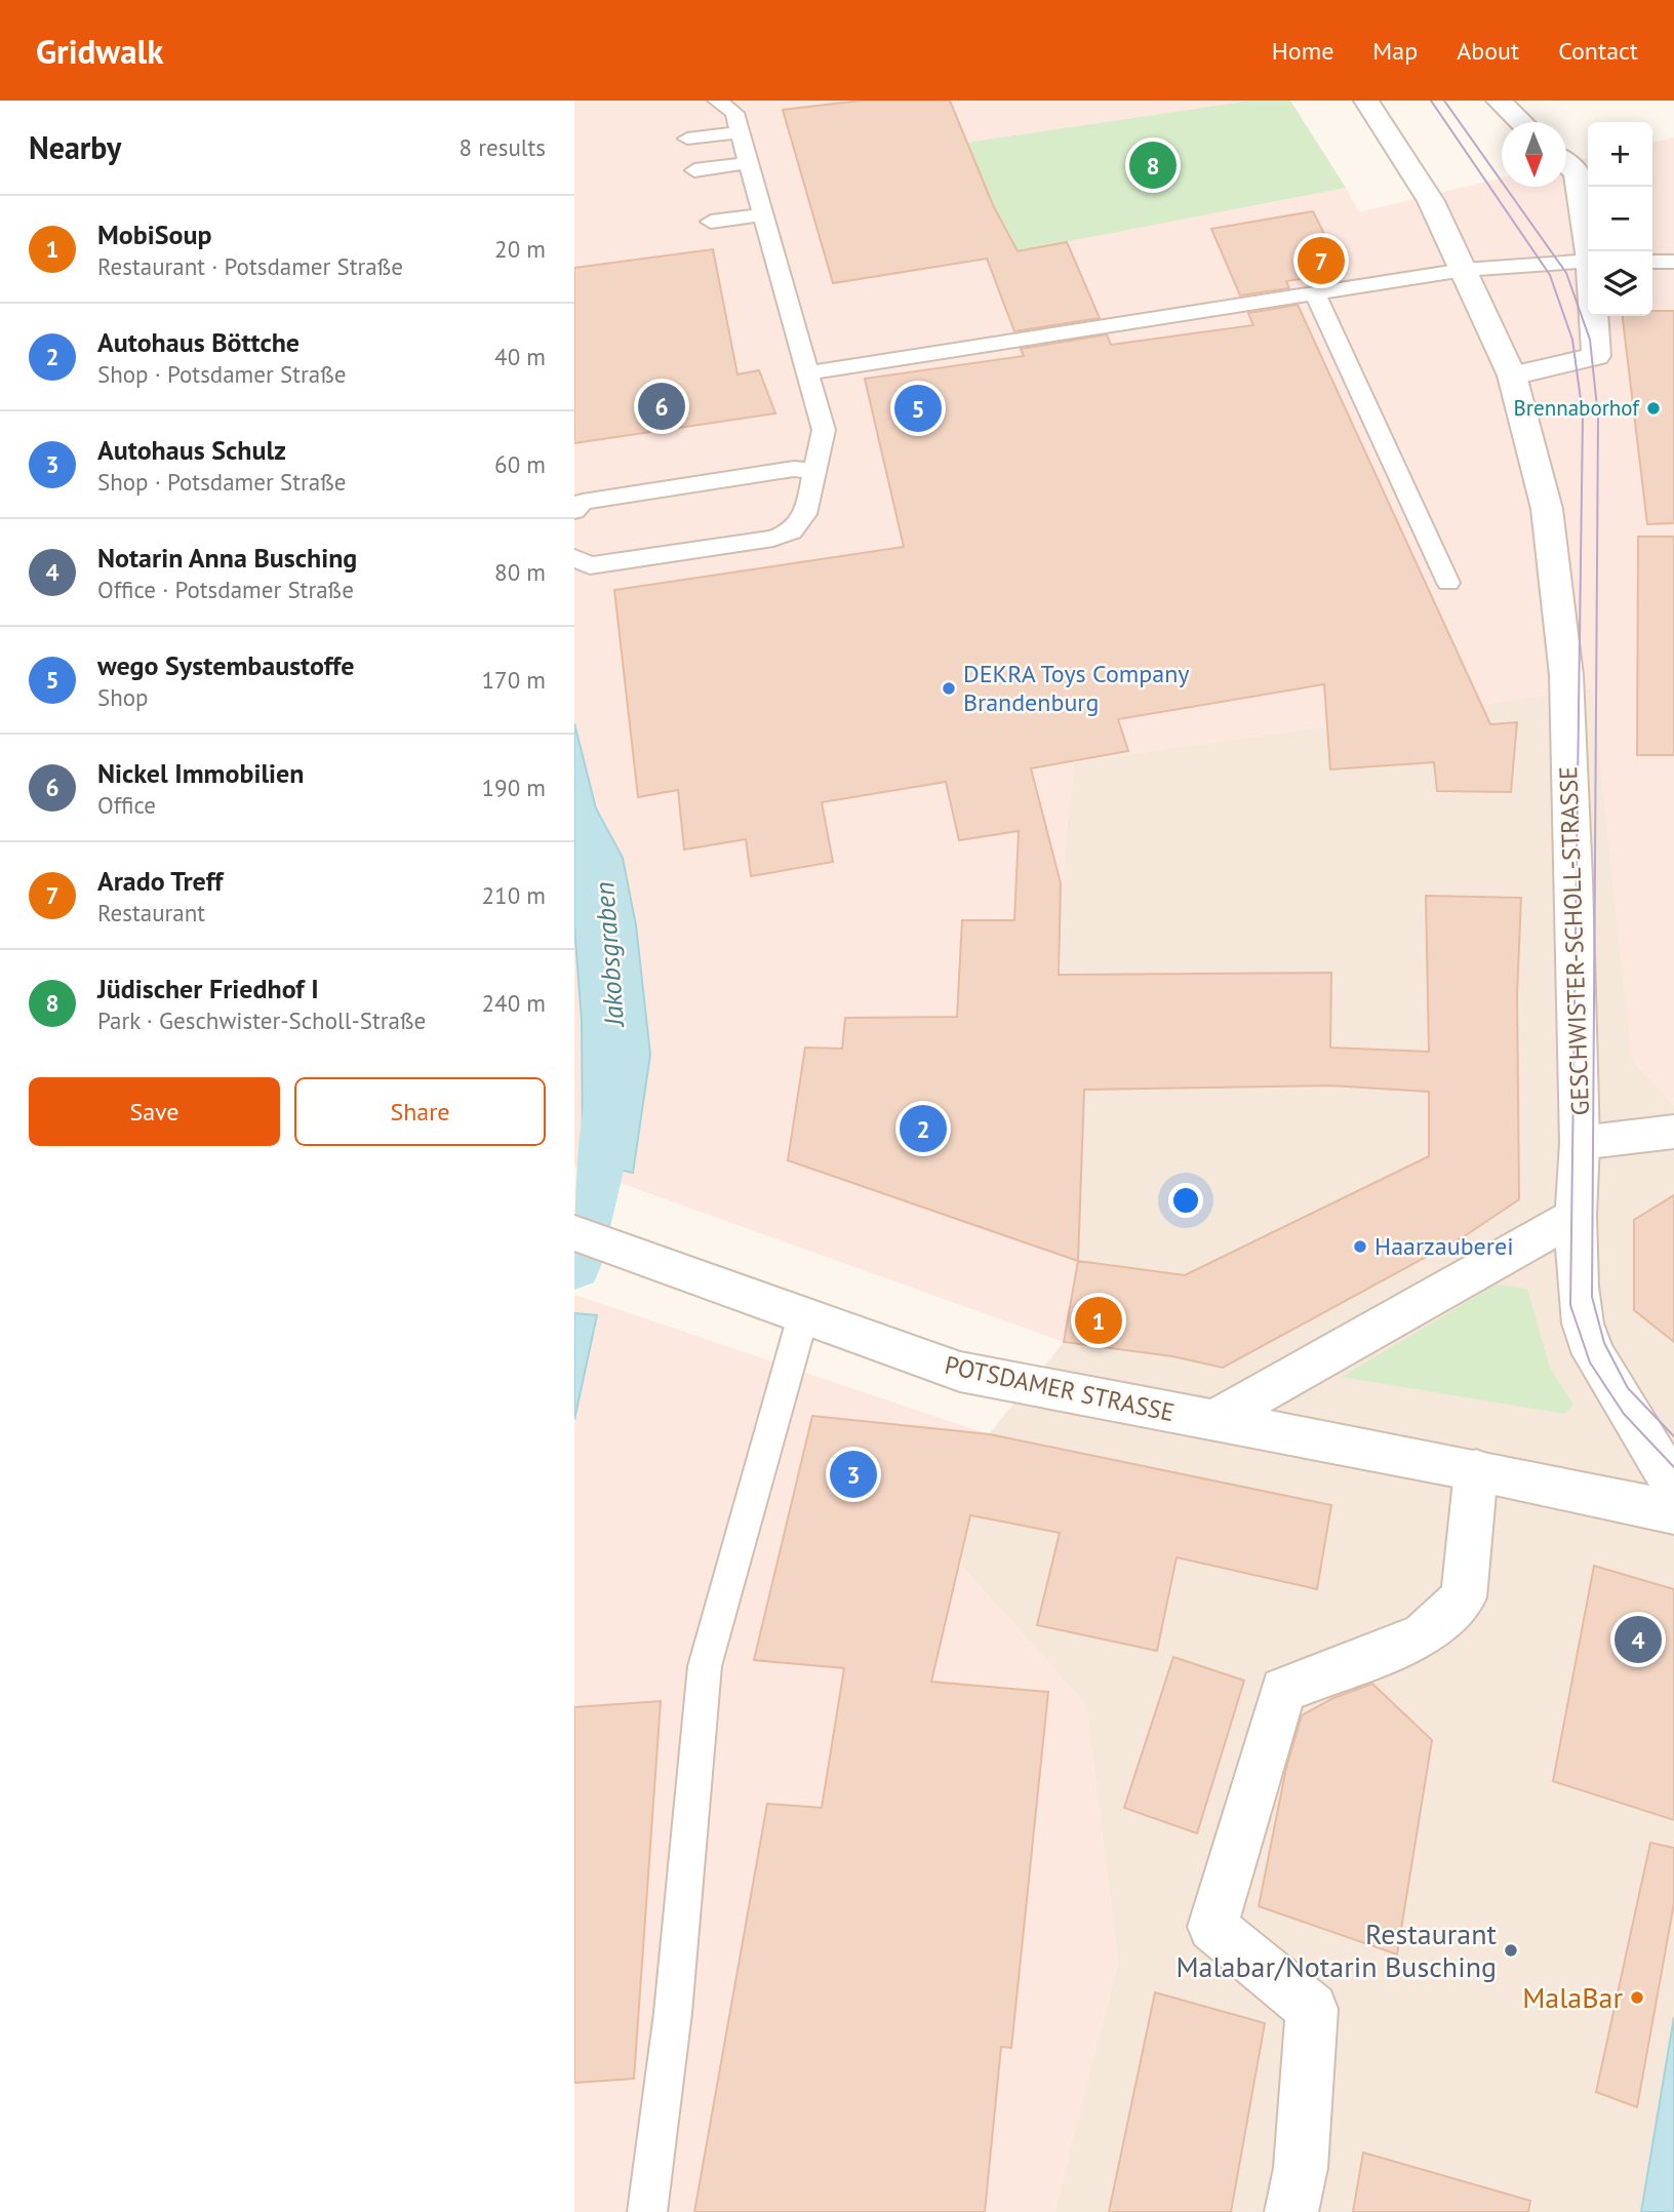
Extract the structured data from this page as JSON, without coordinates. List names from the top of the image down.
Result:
{
  "streets": {
    "street": ["GESCHWISTER-SCHOLL-STRASSE", "POTSDAMER STRASSE"]
  },
  "water": ["Jakobsgraben"],
  "places": [
    "Brennaborhof",
    "DEKRA Toys Company Brandenburg",
    "Haarzauberei",
    "Restaurant Malabar/Notarin Busching",
    "MalaBar"
  ],
  "north": "bottom",
  "page": {
    "header": "Gridwalk",
    "nav": [
      "Home",
      "Map",
      "About",
      "Contact"
    ],
    "heading": ["Nearby", "8 results"],
    "map_buttons": ["+", "−"],
    "pins": [
      "8",
      "7",
      "6",
      "5",
      "2",
      "1",
      "3",
      "4"
    ],
    "list": [
      {
        "mark": "1",
        "name": "MobiSoup",
        "note": "Restaurant · Potsdamer Straße",
        "value": "20 m"
      },
      {
        "mark": "2",
        "name": "Autohaus Böttche",
        "note": "Shop · Potsdamer Straße",
        "value": "40 m"
      },
      {
        "mark": "3",
        "name": "Autohaus Schulz",
        "note": "Shop · Potsdamer Straße",
        "value": "60 m"
      },
      {
        "mark": "4",
        "name": "Notarin Anna Busching",
        "note": "Office · Potsdamer Straße",
        "value": "80 m"
      },
      {
        "mark": "5",
        "name": "wego Systembaustoffe",
        "note": "Shop",
        "value": "170 m"
      },
      {
        "mark": "6",
        "name": "Nickel Immobilien",
        "note": "Office",
        "value": "190 m"
      },
      {
        "mark": "7",
        "name": "Arado Treff",
        "note": "Restaurant",
        "value": "210 m"
      },
      {
        "mark": "8",
        "name": "Jüdischer Friedhof I",
        "note": "Park · Geschwister-Scholl-Straße",
        "value": "240 m"
      }
    ],
    "buttons": ["Save", "Share"]
  }
}
